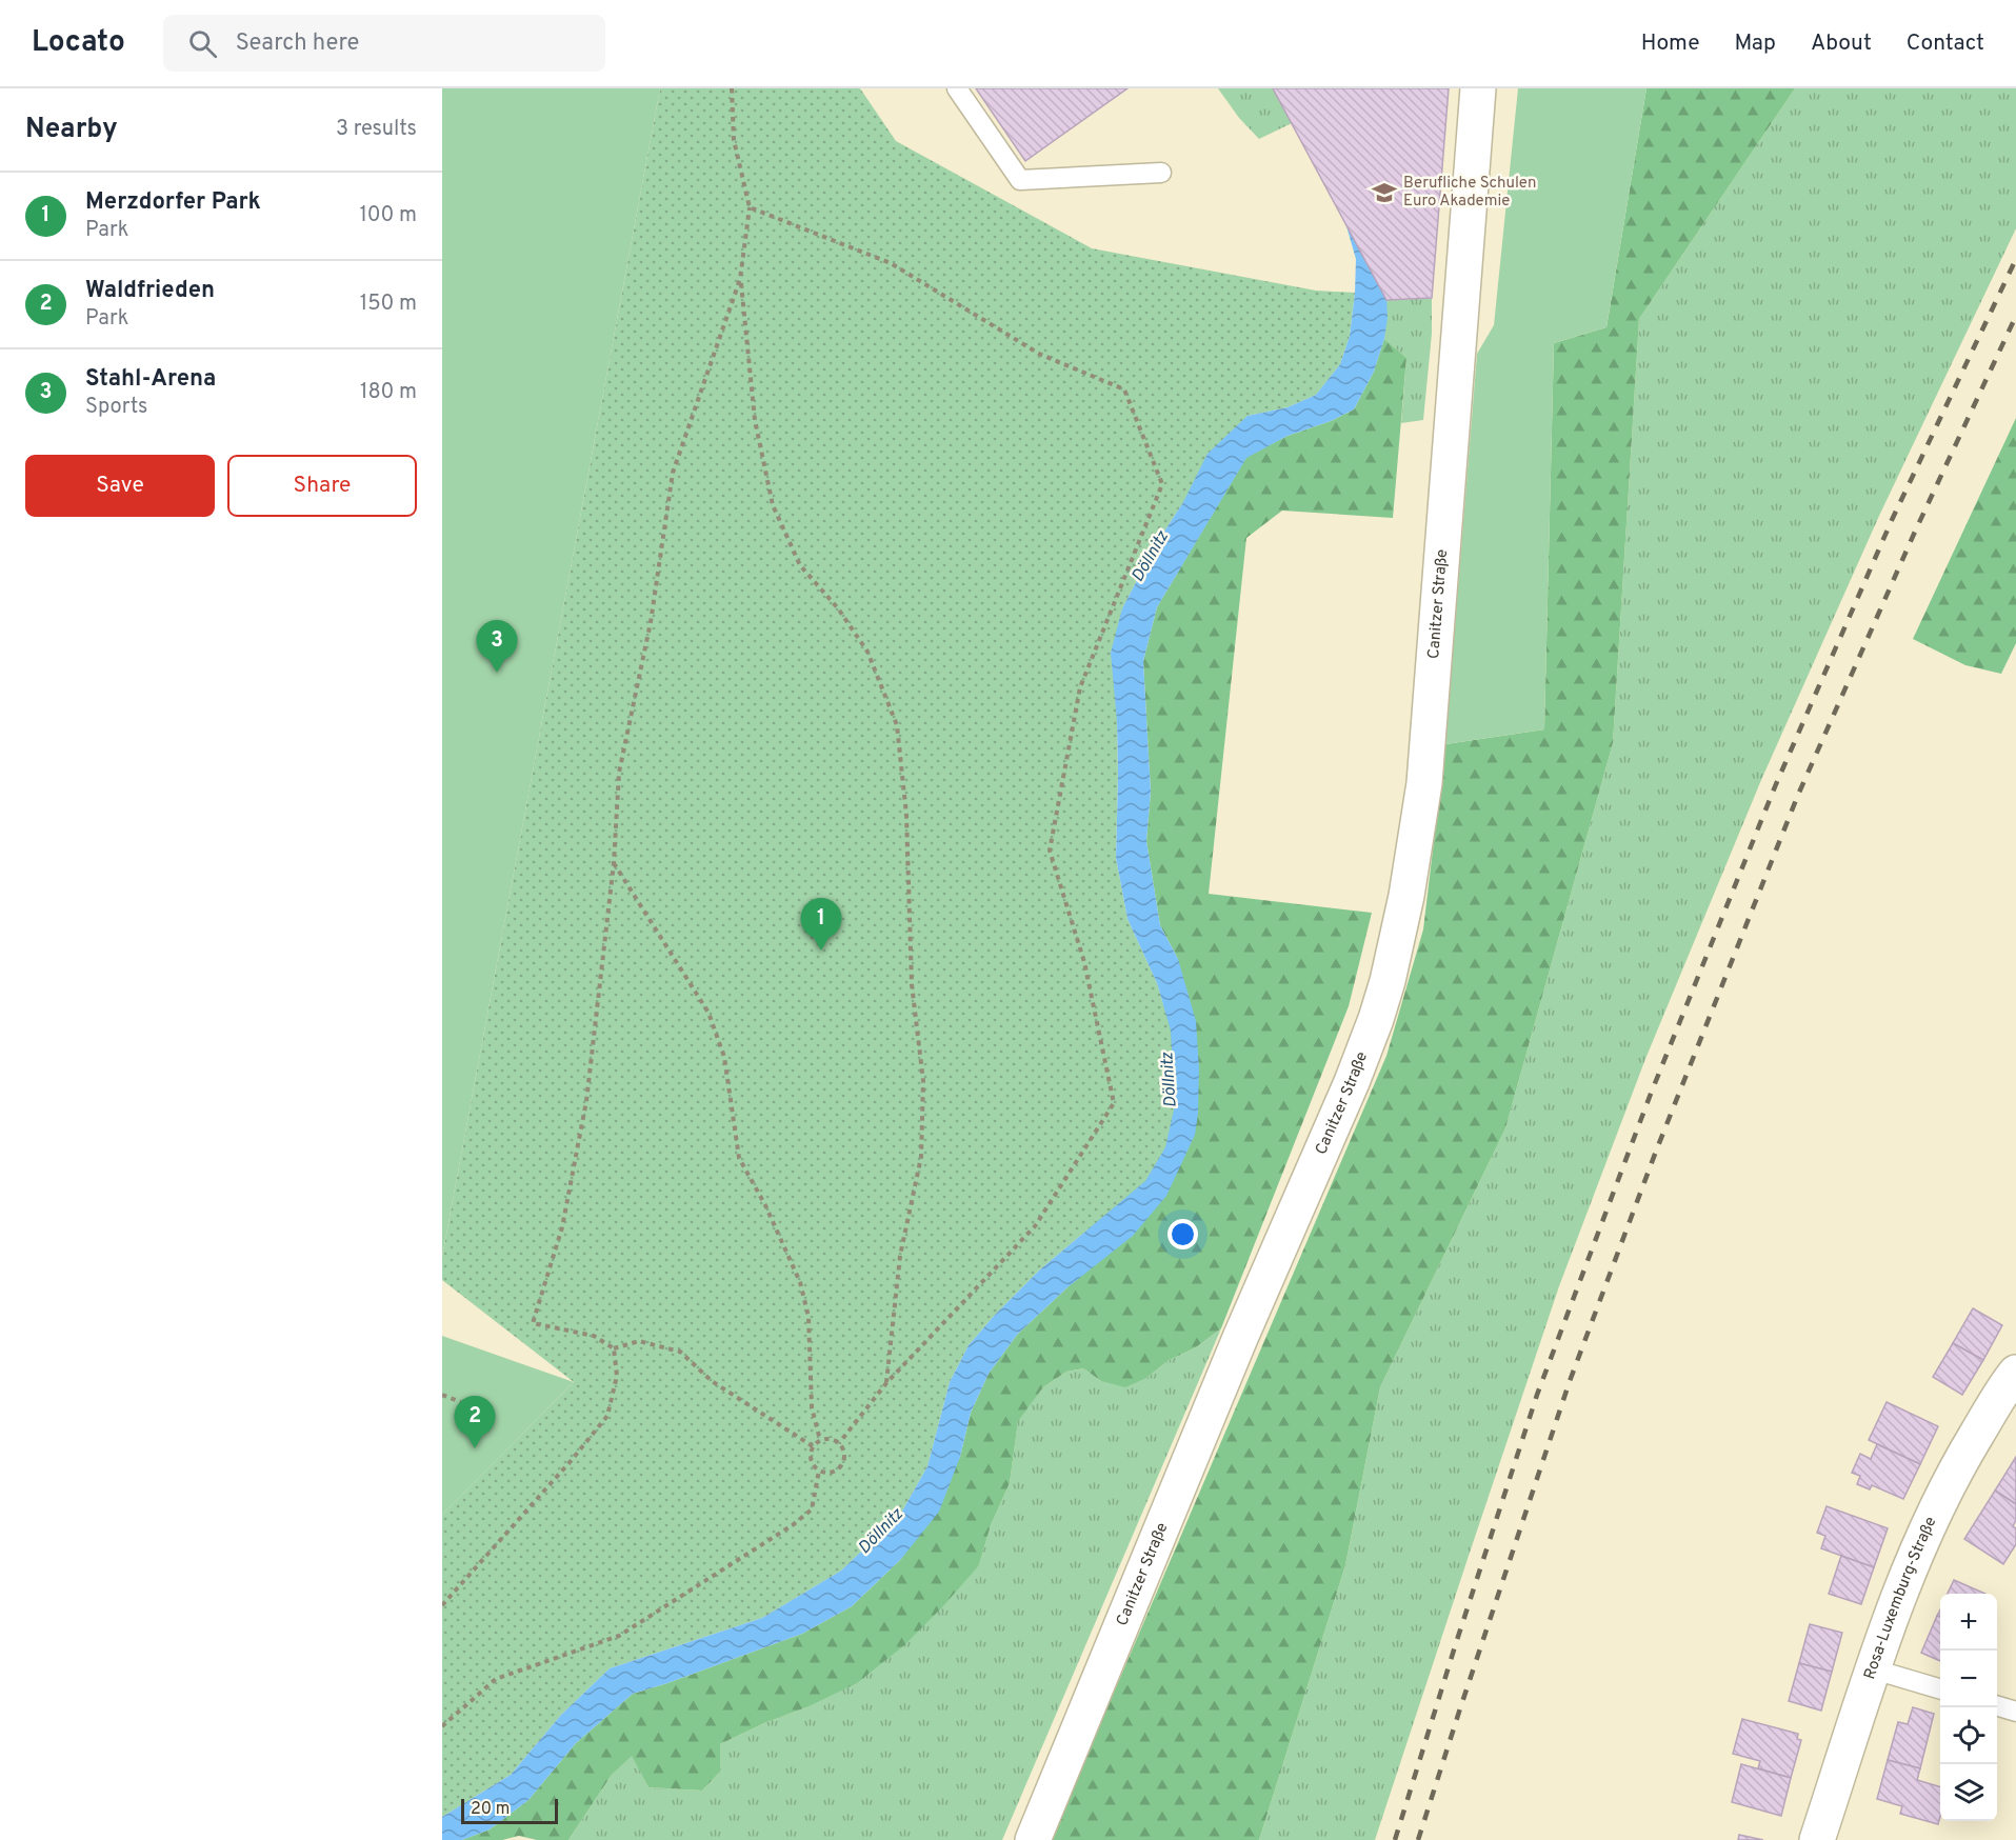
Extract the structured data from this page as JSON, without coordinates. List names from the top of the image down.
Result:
{
  "streets": {
    "main road": ["Canitzer Straße", "Rosa-Luxemburg-Straße"]
  },
  "water": ["Döllnitz"],
  "places": {
    "school or university": ["Berufliche Schulen Euro Akademie"]
  },
  "scale_bar": "20 m",
  "page": {
    "header": "Locato",
    "search": "Search here",
    "nav": [
      "Home",
      "Map",
      "About",
      "Contact"
    ],
    "heading": ["Nearby", "3 results"],
    "list": [
      {
        "mark": "1",
        "name": "Merzdorfer Park",
        "note": "Park",
        "value": "100 m"
      },
      {
        "mark": "2",
        "name": "Waldfrieden",
        "note": "Park",
        "value": "150 m"
      },
      {
        "mark": "3",
        "name": "Stahl-Arena",
        "note": "Sports",
        "value": "180 m"
      }
    ],
    "buttons": ["Save", "Share"],
    "pins": ["3", "1", "2"],
    "map_buttons": ["+", "−"],
    "scale": "20 m"
  }
}
